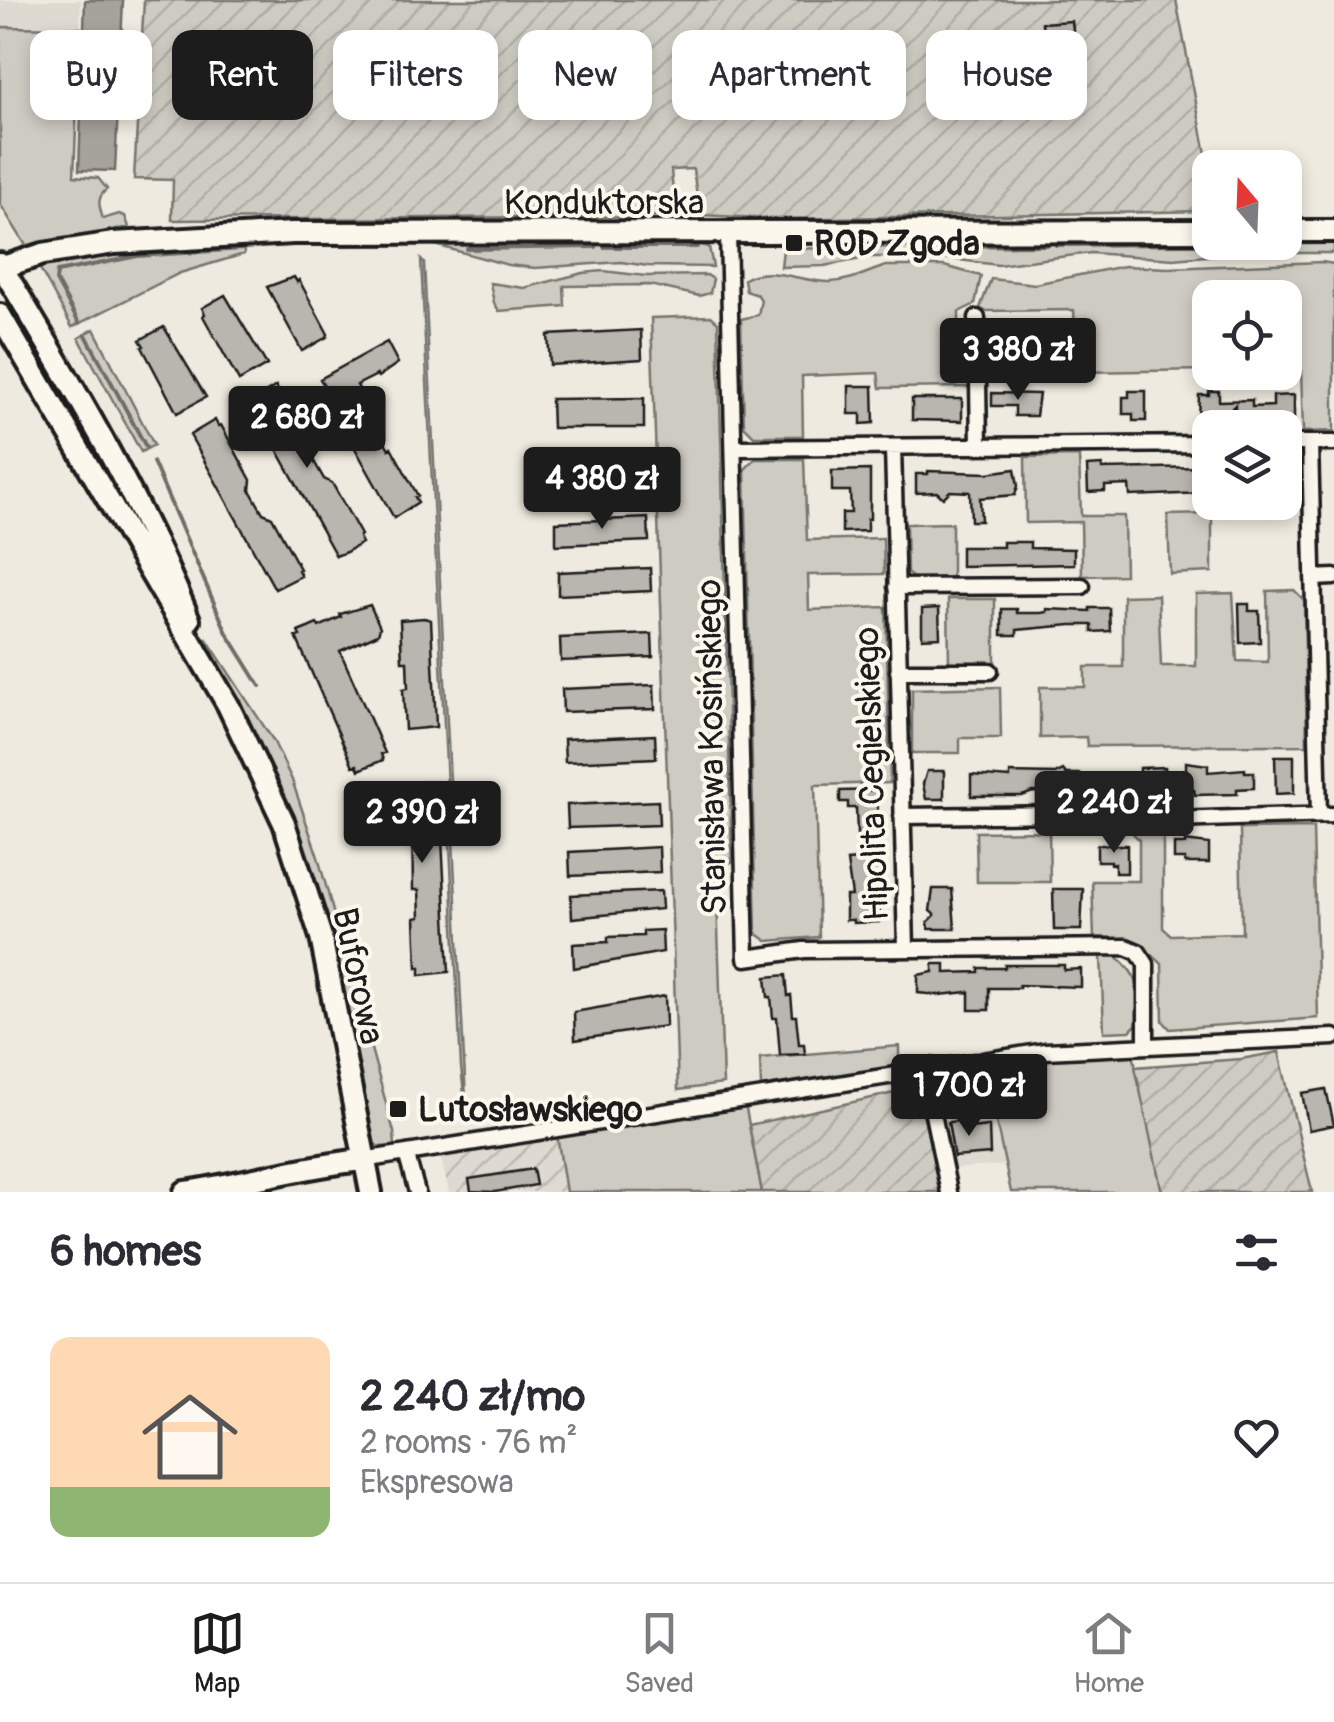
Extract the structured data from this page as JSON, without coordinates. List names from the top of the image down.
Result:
{
  "streets": {
    "street": [
      "Konduktorska",
      "Stanisława Kosińskiego",
      "Hipolita Cegielskiego",
      "Buforowa"
    ]
  },
  "crossings": [
    ["Konduktorska", "Stanisława Kosińskiego"],
    ["Konduktorska", "Buforowa"],
    ["Stanisława Kosińskiego", "Hipolita Cegielskiego"]
  ],
  "places": {
    "transit": ["ROD Zgoda", "Lutosławskiego"]
  },
  "north": "top",
  "page": {
    "chip": [
      "Buy",
      "Rent",
      "Filters",
      "New",
      "Apartment",
      "House"
    ],
    "price": [
      "3 380 zł",
      "2 680 zł",
      "4 380 zł",
      "2 240 zł",
      "2 390 zł",
      "1 700 zł"
    ],
    "heading": "6 homes",
    "list": [
      {
        "name": "2 240 zł/mo",
        "note": "2 rooms · 76 m² · Ekspresowa"
      }
    ],
    "tabs": ["Map", "Saved", "Home"]
  }
}
